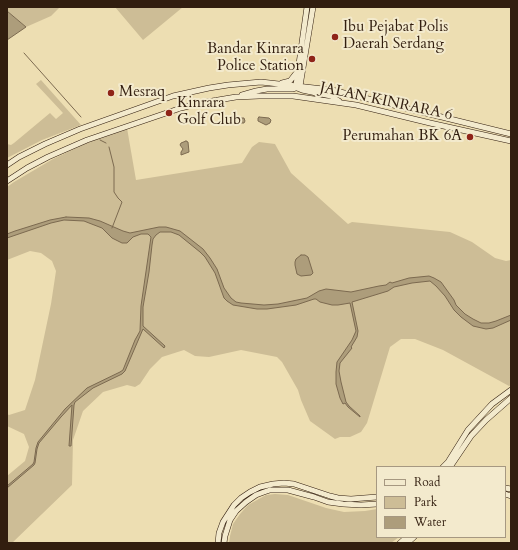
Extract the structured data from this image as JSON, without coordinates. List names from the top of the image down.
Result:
{
  "streets": {
    "main road": ["JALAN KINRARA 6"]
  },
  "places": [
    "Ibu Pejabat Polis Daerah Serdang",
    "Bandar Kinrara Police Station",
    "Mesraq",
    "Kinrara Golf Club",
    "Perumahan BK 6A"
  ],
  "legend": ["Road", "Park", "Water"]
}
